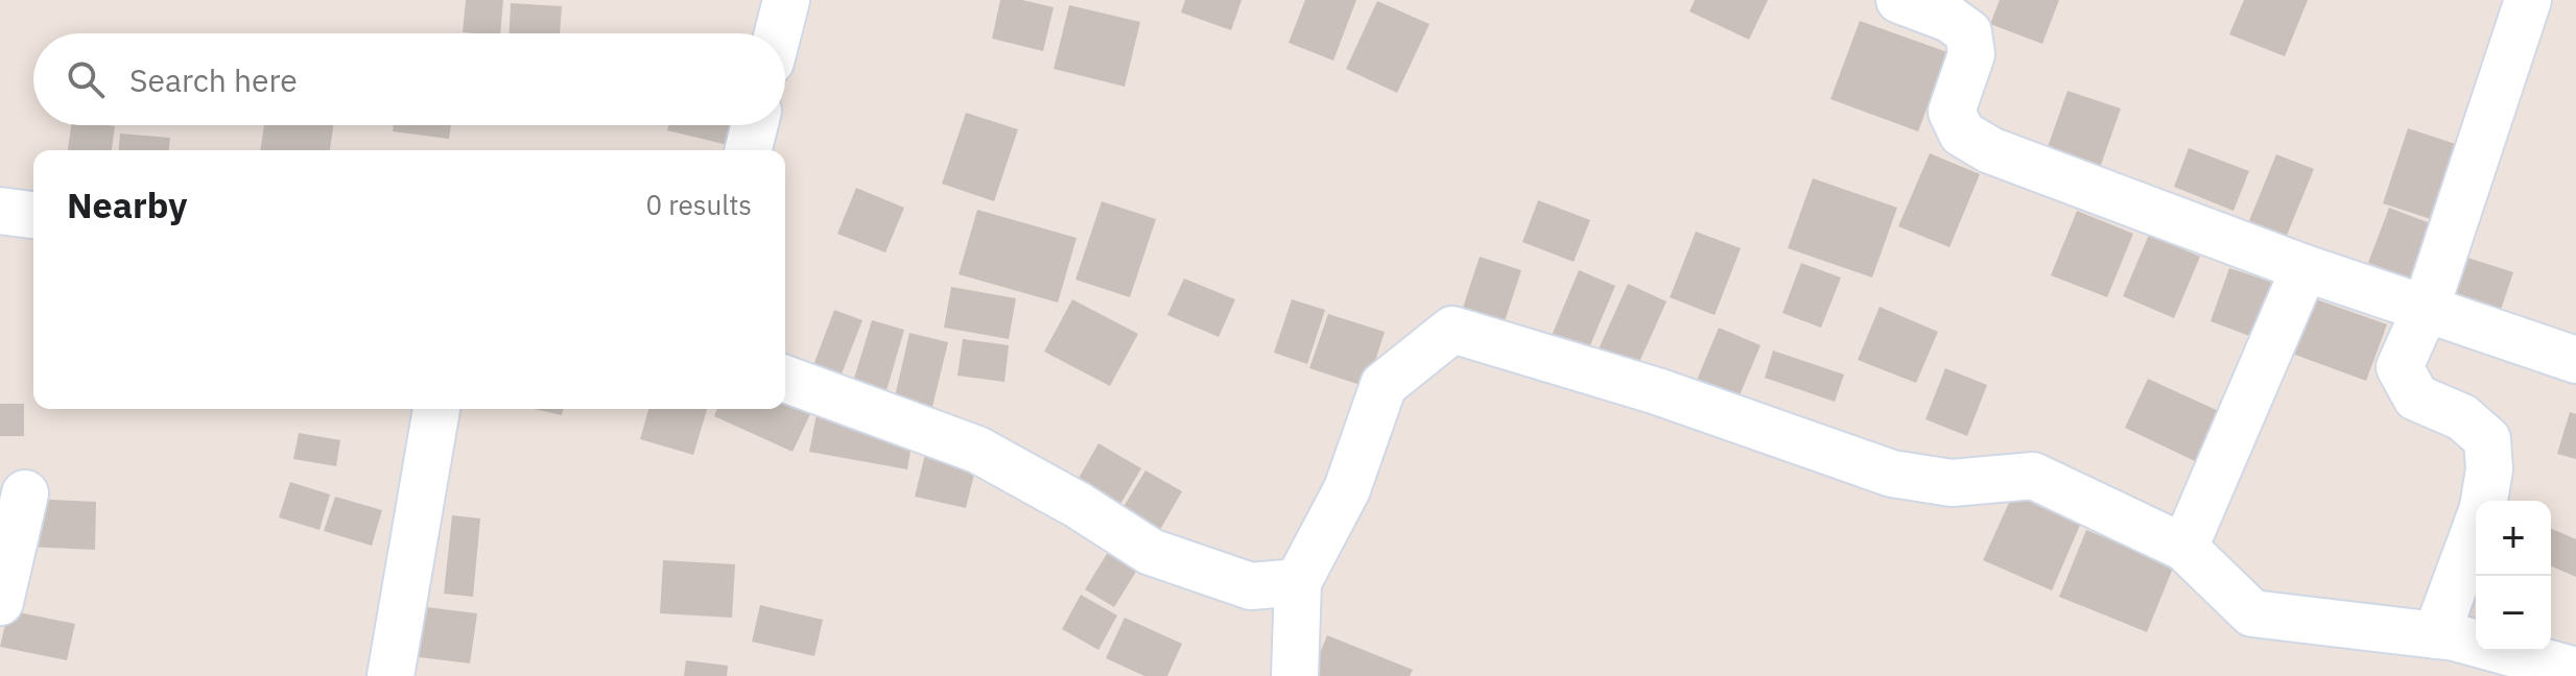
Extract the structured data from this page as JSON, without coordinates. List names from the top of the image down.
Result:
{
  "page": {
    "search": "Search here",
    "heading": ["Nearby", "0 results"],
    "map_buttons": ["+", "−"]
  }
}
